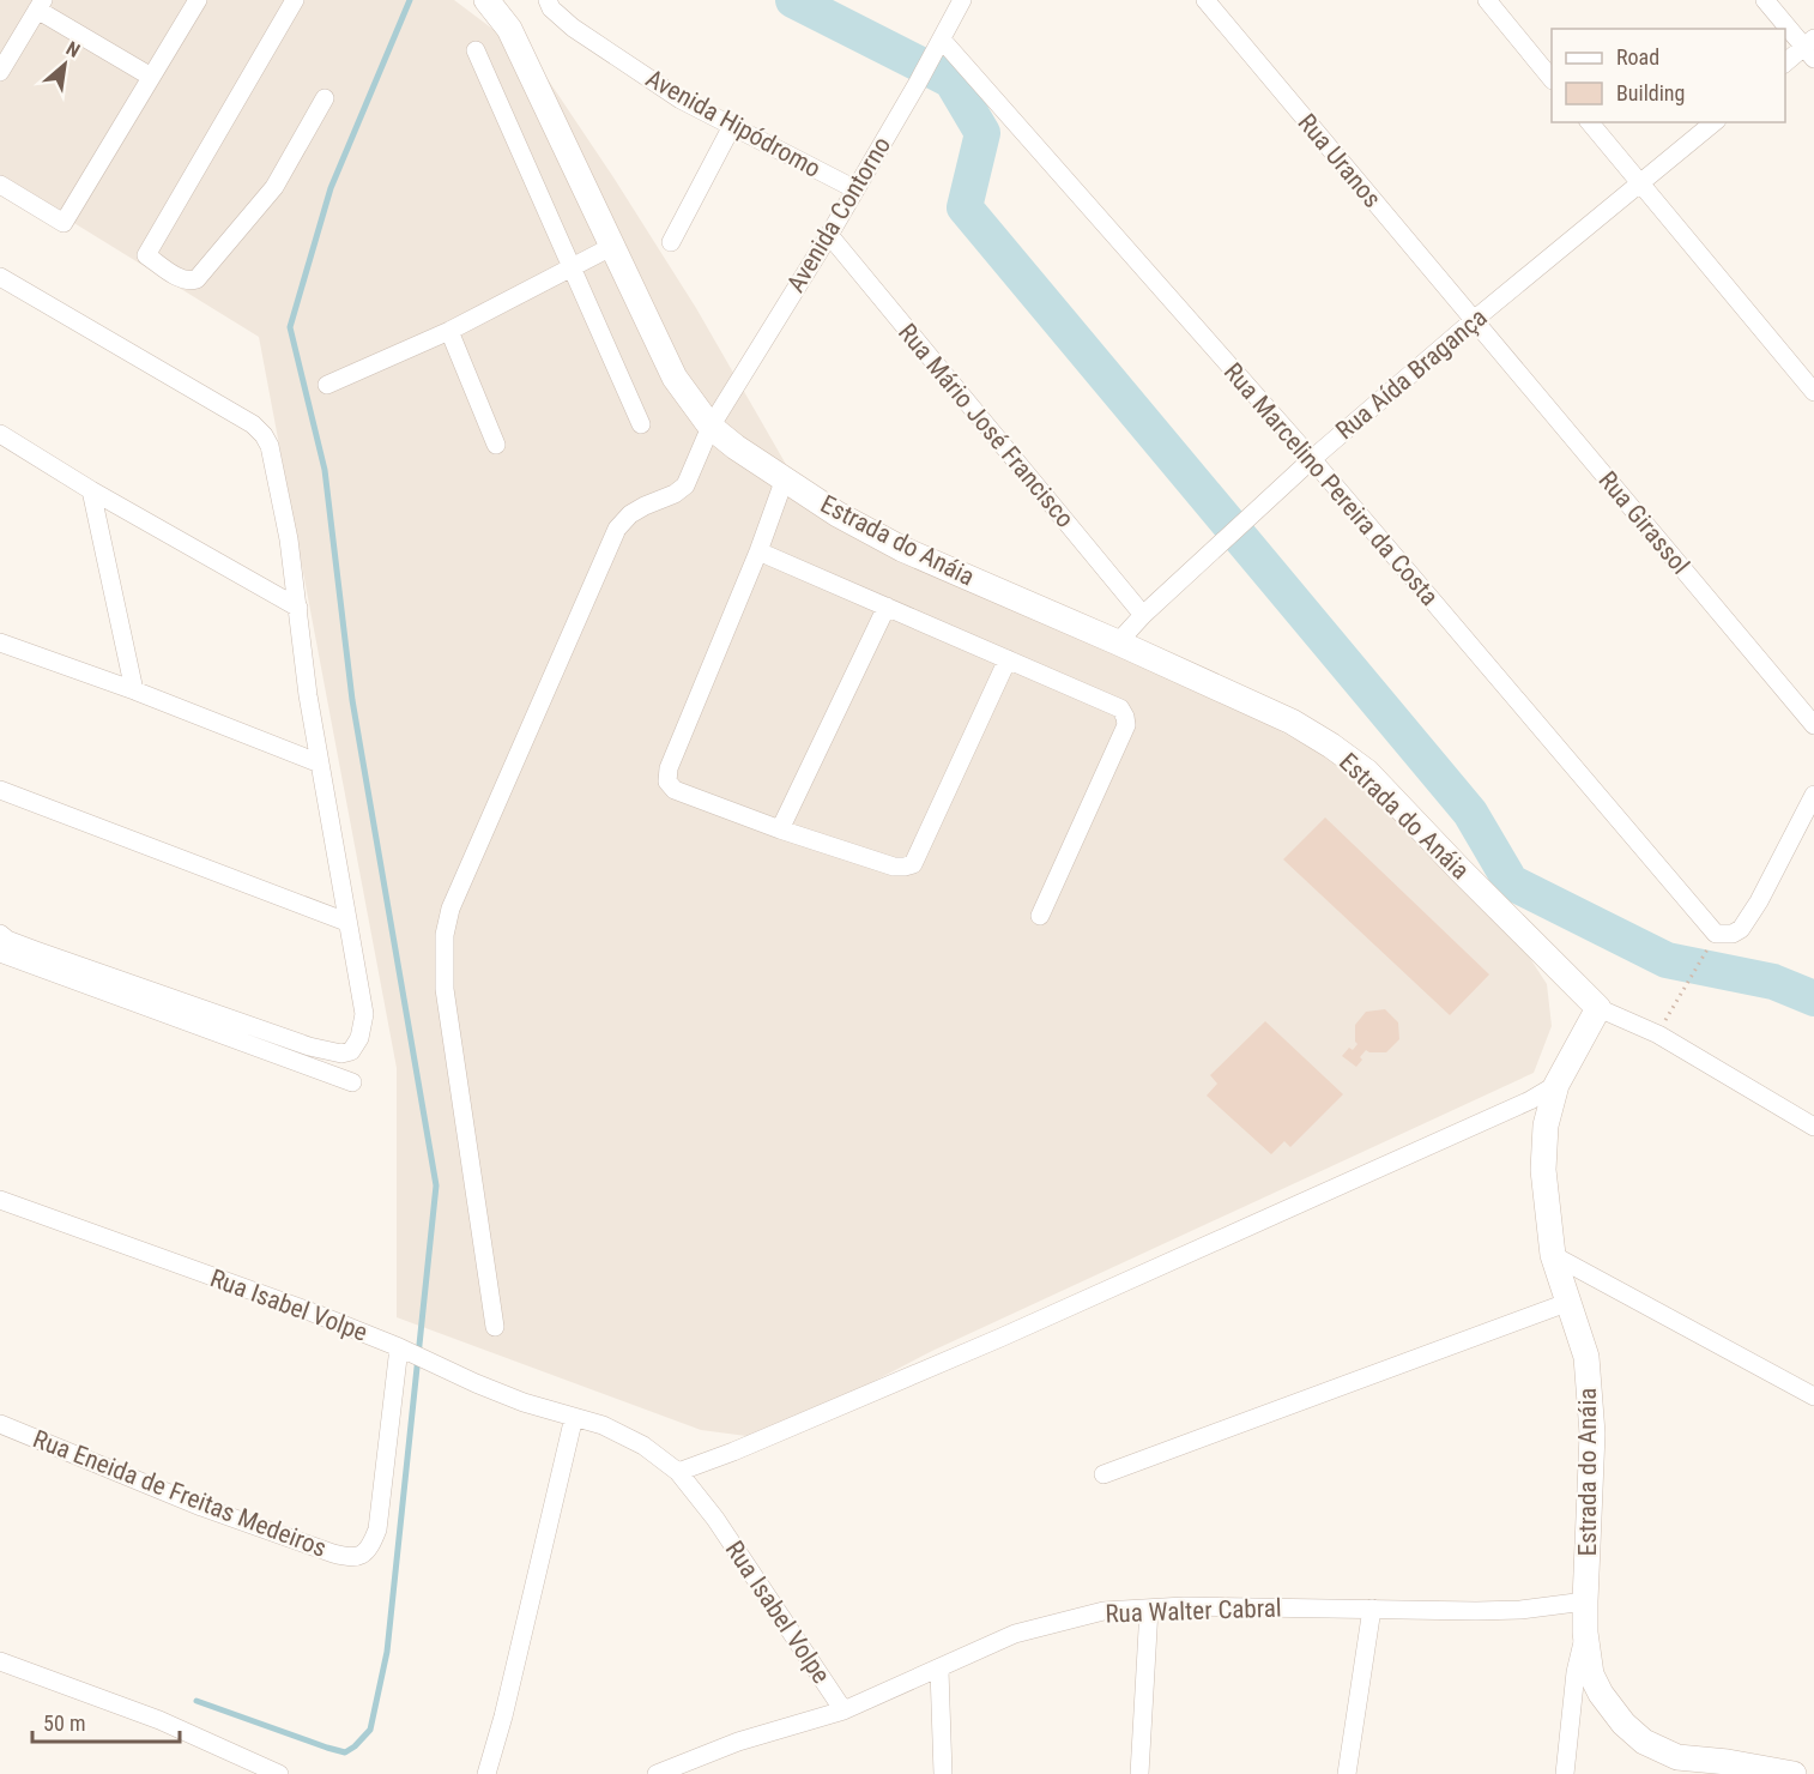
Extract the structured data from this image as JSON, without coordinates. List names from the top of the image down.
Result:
{
  "streets": {
    "street": [
      "Avenida Hipódromo",
      "Rua Uranos",
      "Avenida Contorno",
      "Rua Aída Bragança",
      "Rua Mário José Francisco",
      "Rua Marcelino Pereira da Costa",
      "Rua Girassol",
      "Estrada do Anáia",
      "Rua Isabel Volpe",
      "Rua Eneida de Freitas Medeiros",
      "Rua Walter Cabral"
    ]
  },
  "crossings": [
    ["Avenida Hipódromo", "Avenida Contorno"],
    ["Rua Uranos", "Rua Aída Bragança"],
    ["Rua Uranos", "Rua Girassol"],
    ["Avenida Contorno", "Rua Mário José Francisco"],
    ["Avenida Contorno", "Rua Marcelino Pereira da Costa"],
    ["Avenida Contorno", "Estrada do Anáia"],
    ["Rua Aída Bragança", "Rua Mário José Francisco"],
    ["Rua Aída Bragança", "Rua Marcelino Pereira da Costa"],
    ["Rua Aída Bragança", "Rua Girassol"],
    ["Rua Aída Bragança", "Estrada do Anáia"],
    ["Estrada do Anáia", "Rua Walter Cabral"],
    ["Rua Isabel Volpe", "Rua Eneida de Freitas Medeiros"],
    ["Rua Isabel Volpe", "Rua Walter Cabral"]
  ],
  "legend": ["Road", "Building"],
  "scale_bar": "50 m",
  "north": "top right"
}
